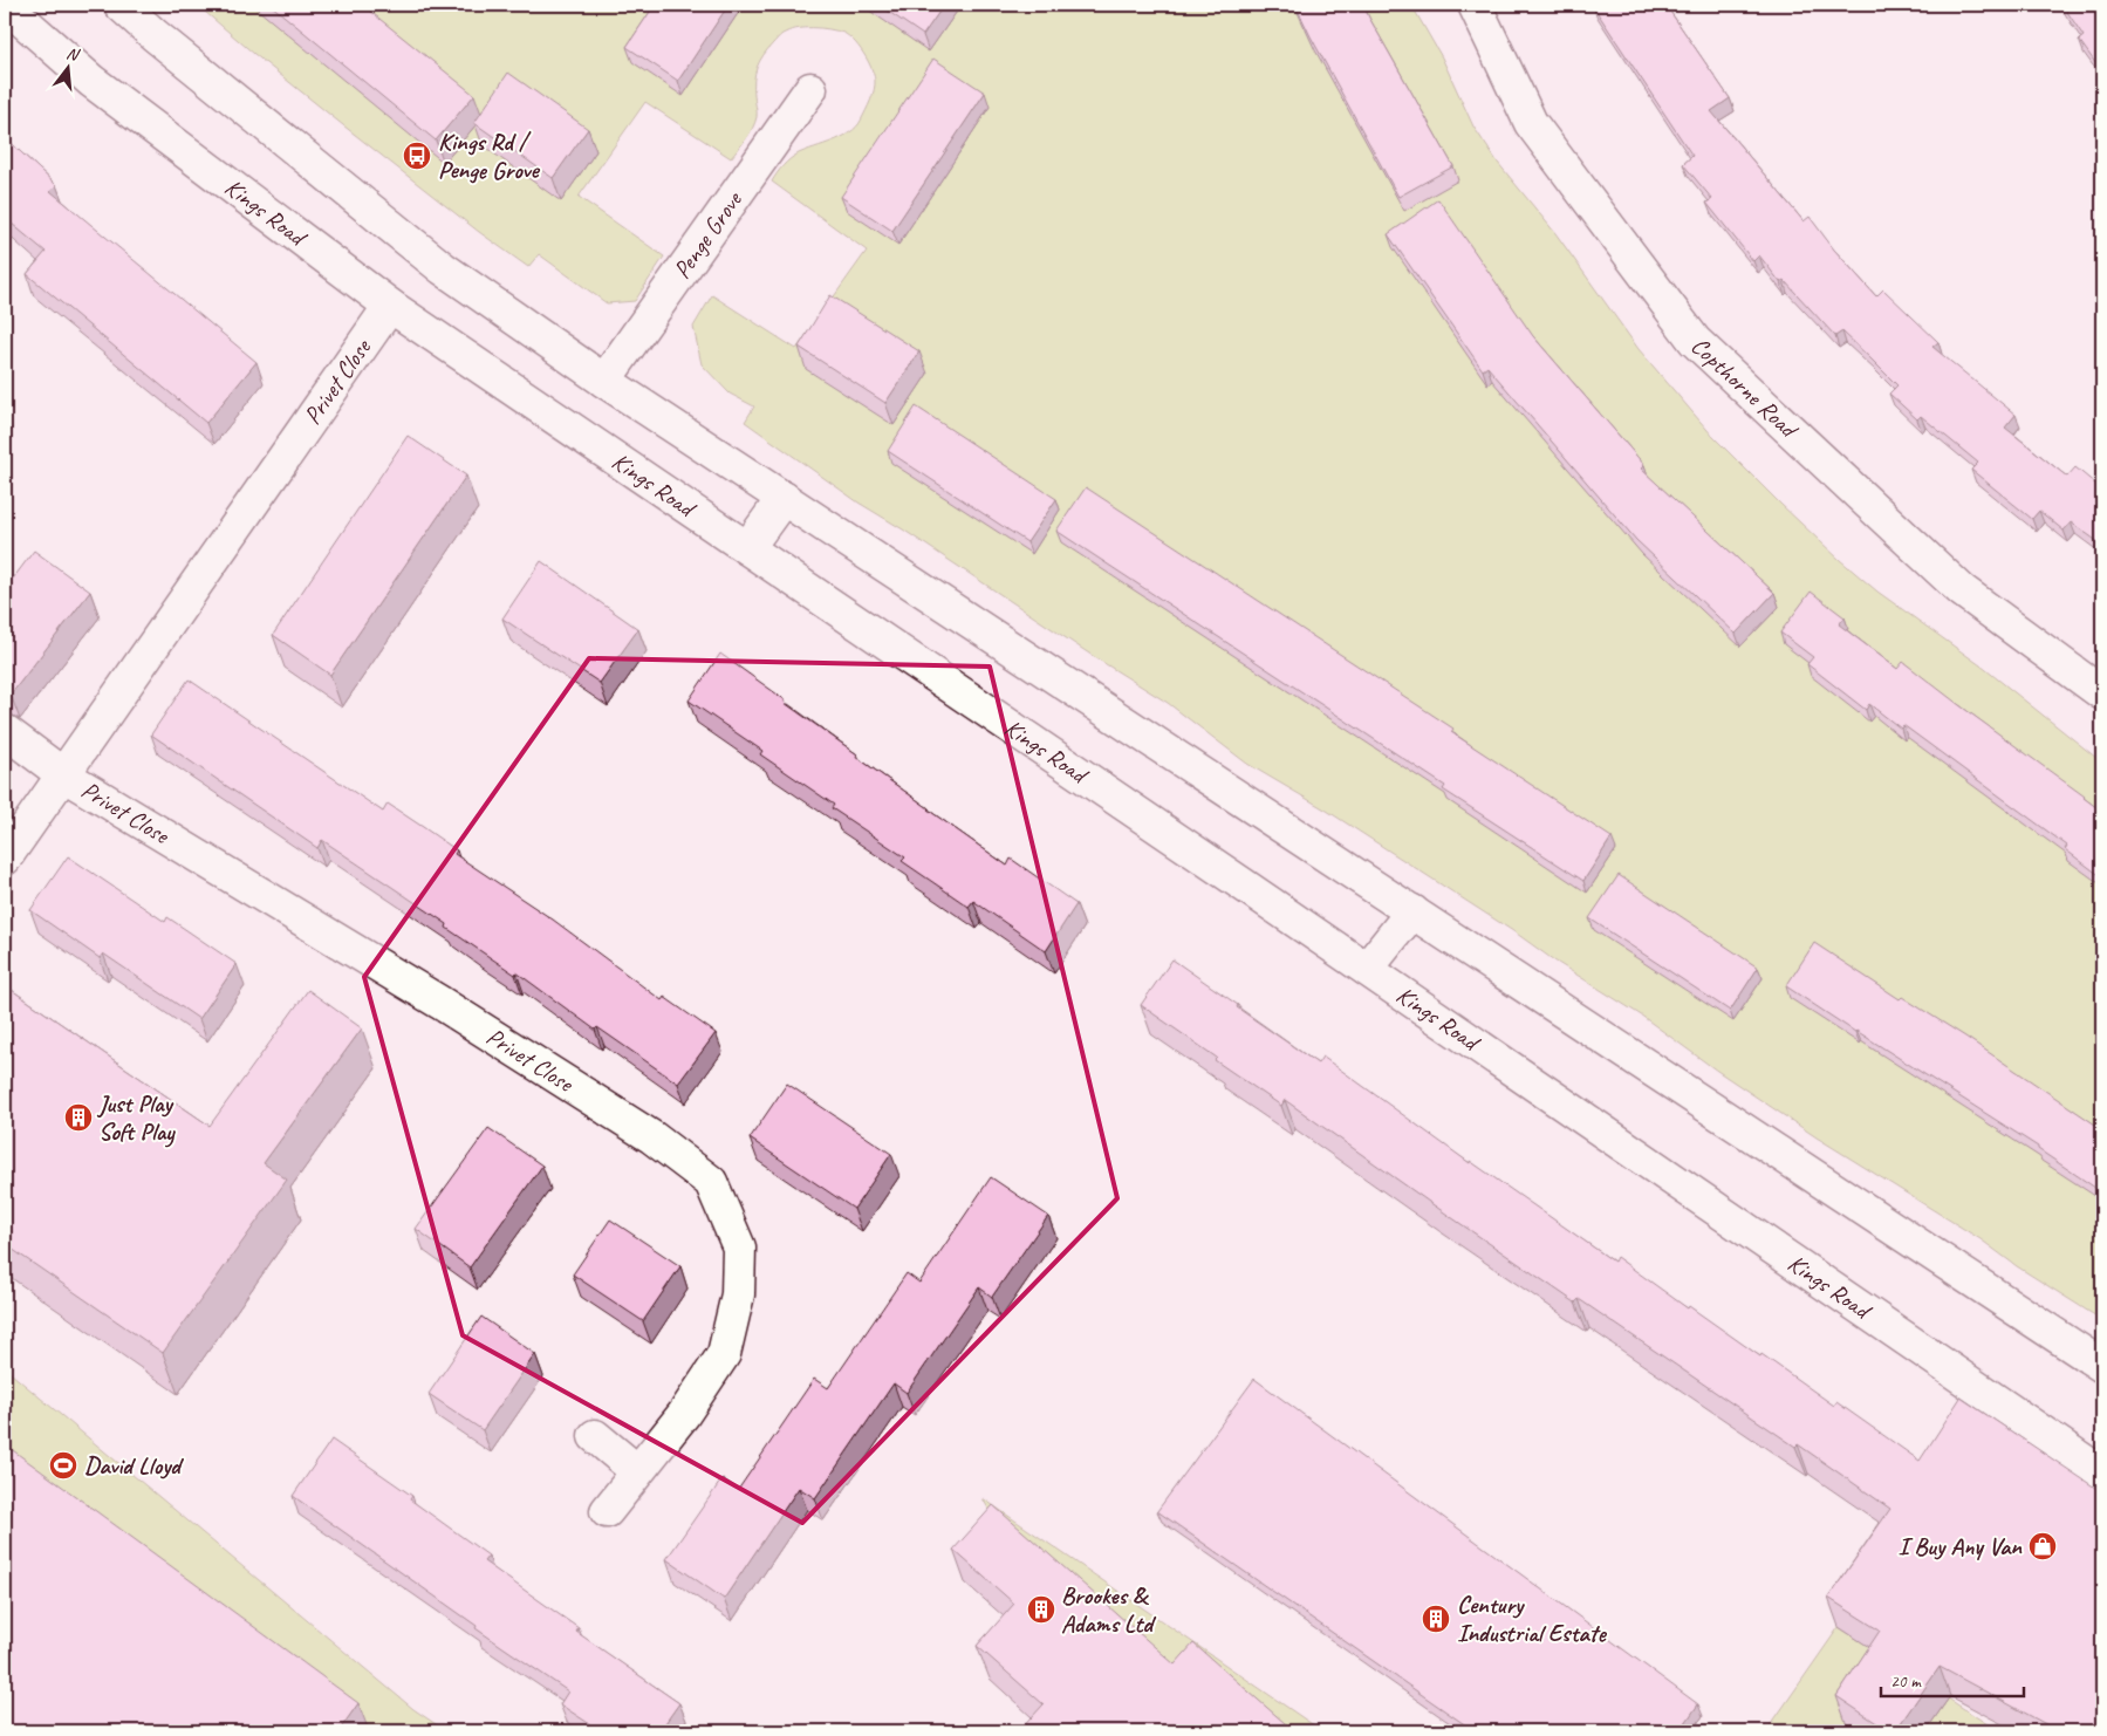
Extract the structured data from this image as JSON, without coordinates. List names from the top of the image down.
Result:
{
  "streets": {
    "main road": [
      "Kings Road",
      "Penge Grove",
      "Privet Close",
      "Copthorne Road"
    ]
  },
  "crossings": [
    ["Kings Road", "Privet Close"]
  ],
  "places": {
    "bus stop": ["Kings Rd / Penge Grove"],
    "building": ["Just Play Soft Play", "Brookes & Adams Ltd", "Century Industrial Estate"],
    "sports": ["David Lloyd"],
    "shop": ["I Buy Any Van"]
  },
  "scale_bar": "20 m",
  "north": "top"
}
